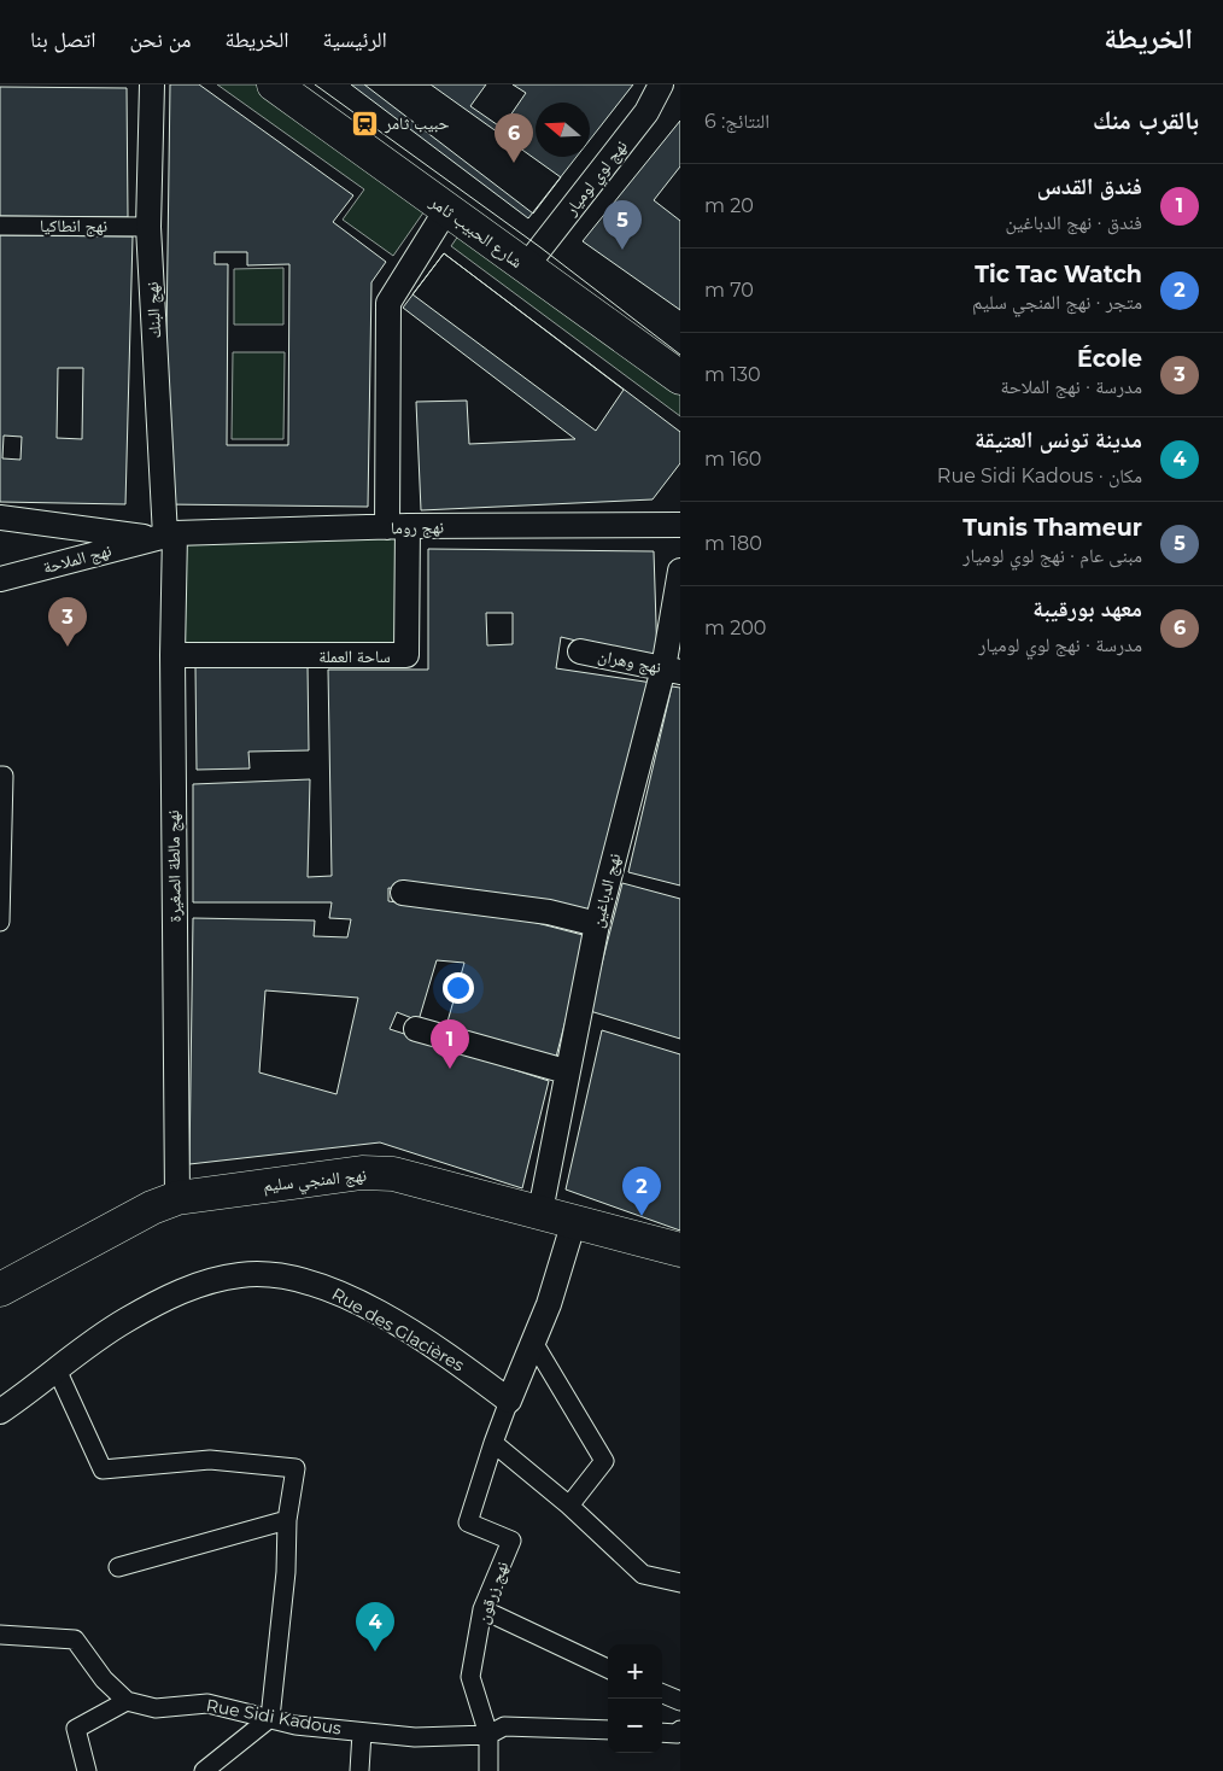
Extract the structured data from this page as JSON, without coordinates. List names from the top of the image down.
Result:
{
  "streets": {
    "main road": ["شارع الحبيب ثامر", "نهج المنجي سليم"],
    "street": [
      "نهج لوي لوميار",
      "نهج انطاكيا",
      "نهج البنك",
      "نهج روما",
      "نهج الملاحة",
      "ساحة العملة",
      "نهج وهران",
      "نهج مالطة الصغيرة",
      "نهج الدباغين",
      "Rue des Glacières",
      "نهج زرقون",
      "Rue Sidi Kadous"
    ]
  },
  "crossings": [
    ["نهج لوي لوميار", "شارع الحبيب ثامر"],
    ["نهج انطاكيا", "نهج البنك"],
    ["نهج البنك", "نهج روما"],
    ["نهج البنك", "نهج الملاحة"],
    ["نهج البنك", "نهج مالطة الصغيرة"],
    ["نهج روما", "نهج الملاحة"],
    ["نهج روما", "ساحة العملة"],
    ["نهج روما", "نهج مالطة الصغيرة"],
    ["نهج الملاحة", "نهج مالطة الصغيرة"],
    ["ساحة العملة", "نهج مالطة الصغيرة"],
    ["نهج وهران", "نهج الدباغين"],
    ["نهج مالطة الصغيرة", "نهج المنجي سليم"],
    ["نهج الدباغين", "نهج المنجي سليم"],
    ["نهج زرقون", "Rue Sidi Kadous"]
  ],
  "places": {
    "station": ["حبيب ثامر"]
  },
  "north": "left",
  "page": {
    "header": "الخريطة",
    "nav": [
      "الرئيسية",
      "الخريطة",
      "من نحن",
      "اتصل بنا"
    ],
    "heading": ["بالقرب منك", "النتائج: 6"],
    "pins": [
      "6",
      "5",
      "3",
      "1",
      "2",
      "4"
    ],
    "list": [
      {
        "mark": "1",
        "name": "فندق القدس",
        "note": "فندق · نهج الدباغين",
        "value": "20 m"
      },
      {
        "mark": "2",
        "name": "Tic Tac Watch",
        "note": "متجر · نهج المنجي سليم",
        "value": "70 m"
      },
      {
        "mark": "3",
        "name": "École",
        "note": "مدرسة · نهج الملاحة",
        "value": "130 m"
      },
      {
        "mark": "4",
        "name": "مدينة تونس العتيقة",
        "note": "مكان · Rue Sidi Kadous",
        "value": "160 m"
      },
      {
        "mark": "5",
        "name": "Tunis Thameur",
        "note": "مبنى عام · نهج لوي لوميار",
        "value": "180 m"
      },
      {
        "mark": "6",
        "name": "معهد بورقيبة",
        "note": "مدرسة · نهج لوي لوميار",
        "value": "200 m"
      }
    ],
    "map_buttons": ["+", "−"]
  }
}
